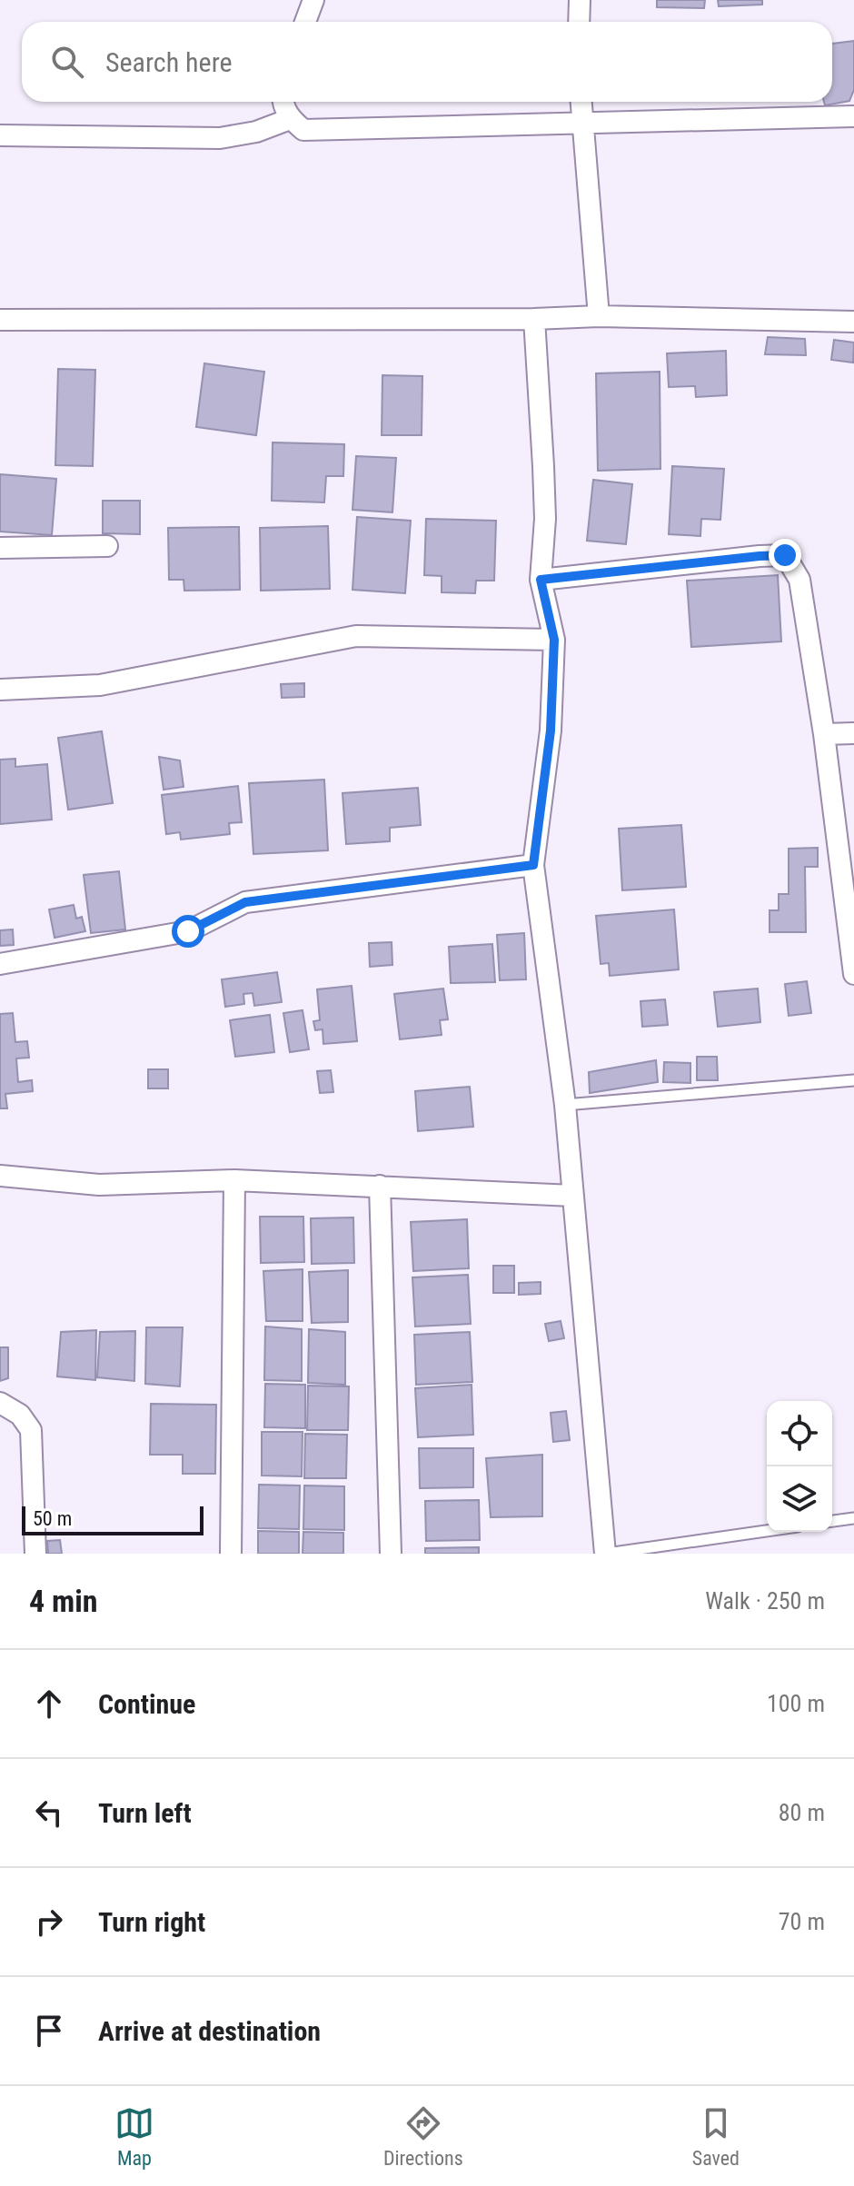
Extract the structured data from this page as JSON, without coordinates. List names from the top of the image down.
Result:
{
  "scale_bar": "50 m",
  "page": {
    "search": "Search here",
    "scale": "50 m",
    "heading": ["4 min", "Walk · 250 m"],
    "list": [
      ["Continue", "100 m"],
      ["Turn left", "80 m"],
      ["Turn right", "70 m"],
      "Arrive at destination"
    ],
    "nav": ["Map", "Directions", "Saved"]
  }
}
